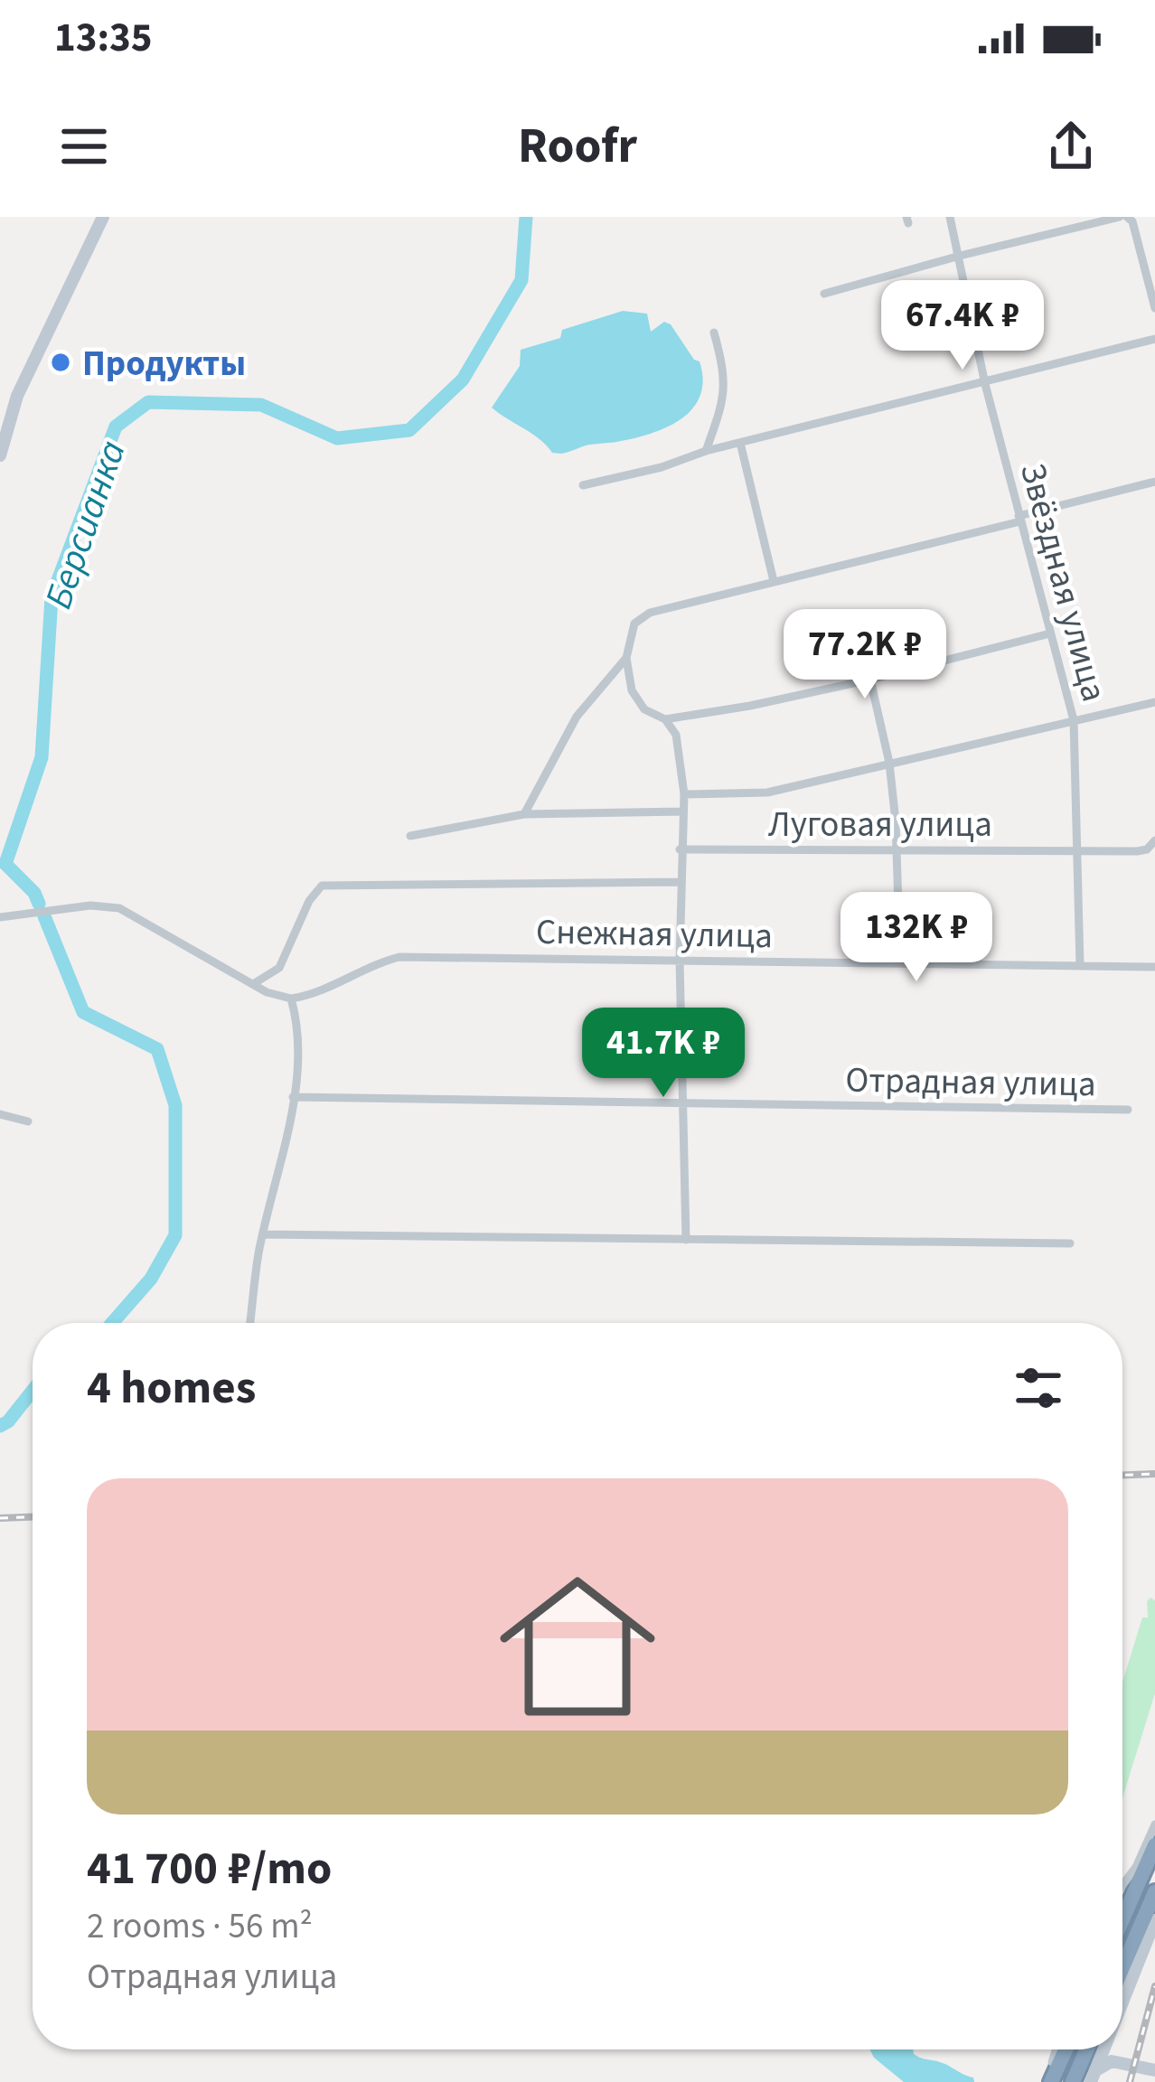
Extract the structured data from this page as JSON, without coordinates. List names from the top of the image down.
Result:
{
  "streets": {
    "street": [
      "Звёздная улица",
      "Луговая улица",
      "Снежная улица",
      "Отрадная улица"
    ]
  },
  "crossings": [
    ["Звёздная улица", "Луговая улица"],
    ["Звёздная улица", "Снежная улица"]
  ],
  "water": ["Берсианка"],
  "places": ["Продукты"],
  "page": {
    "status": "13:35",
    "header": "Roofr",
    "price": [
      "67.4K ₽",
      "77.2K ₽",
      "132K ₽",
      "41.7K ₽"
    ],
    "heading": "4 homes",
    "list": [
      {
        "name": "41 700 ₽/mo",
        "note": "2 rooms · 56 m² · Отрадная улица"
      }
    ]
  }
}
